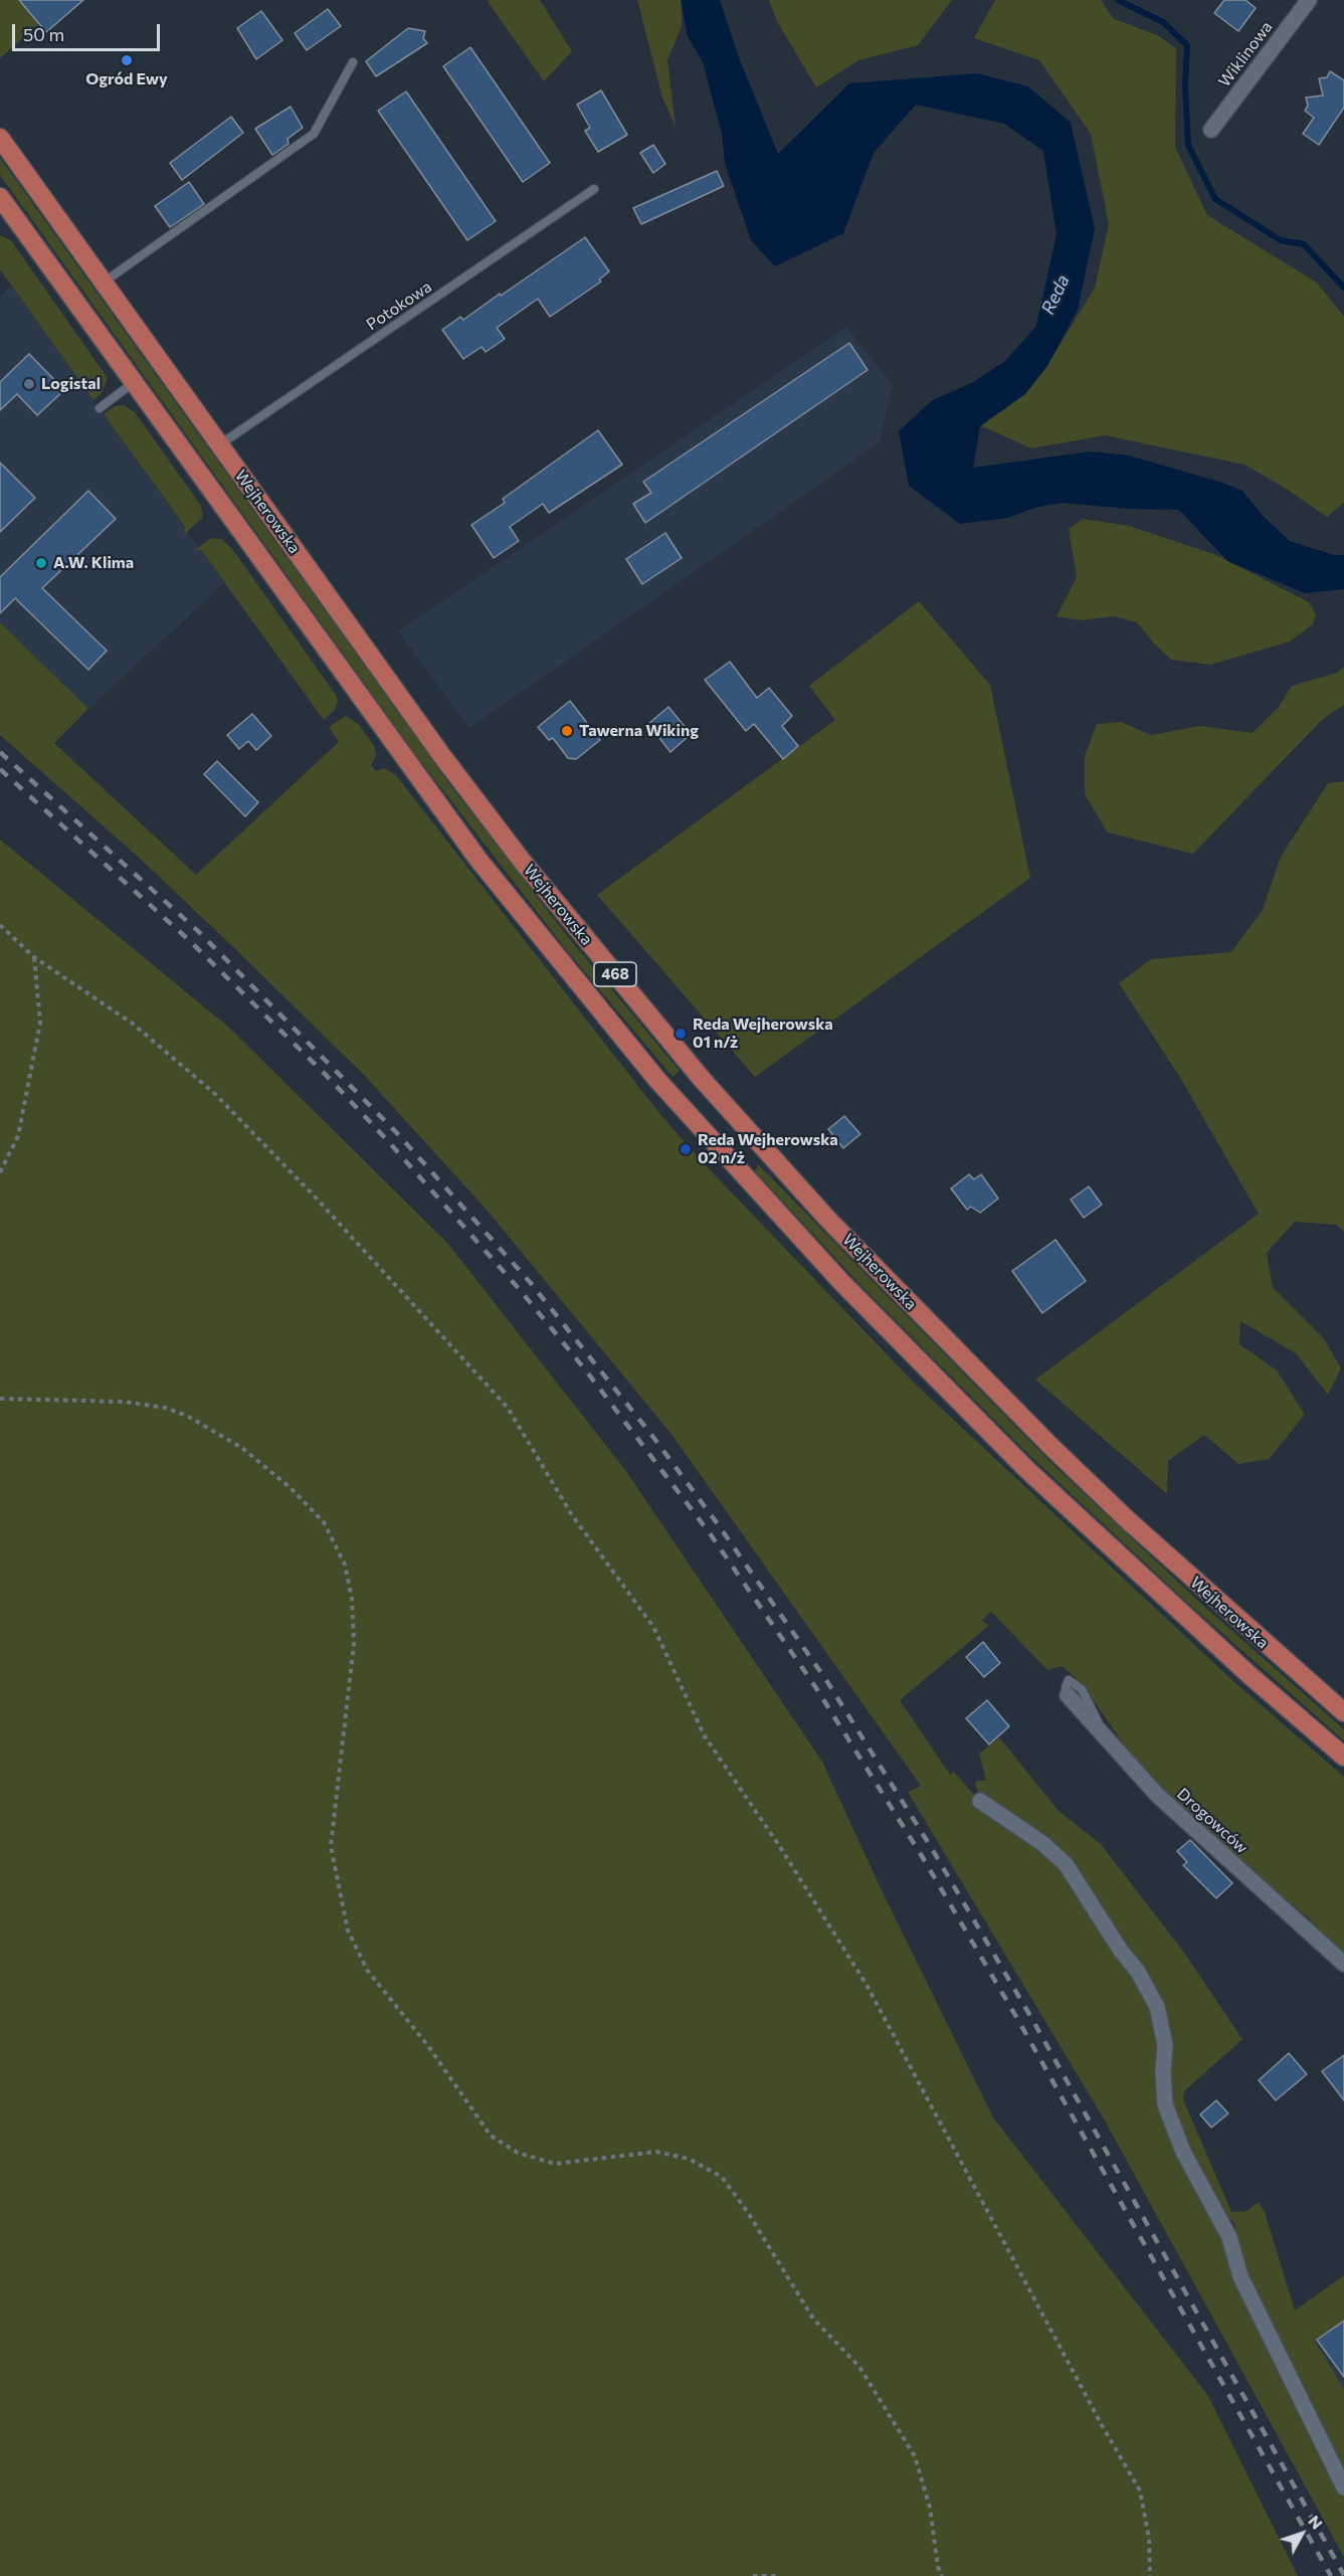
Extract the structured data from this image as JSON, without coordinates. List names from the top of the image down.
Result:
{
  "streets": {
    "main road": ["Wejherowska", "468"],
    "street": ["Wiklinowa", "Drogowców"],
    "lane": ["Potokowa"]
  },
  "crossings": [
    ["Potokowa", "Wejherowska"]
  ],
  "water": ["Reda"],
  "places": [
    "Ogród Ewy",
    "Logistal",
    "A.W. Klima",
    "Tawerna Wiking",
    "Reda Wejherowska 01 n/ż",
    "Reda Wejherowska 02 n/ż"
  ],
  "scale_bar": "50 m",
  "north": "top right"
}
